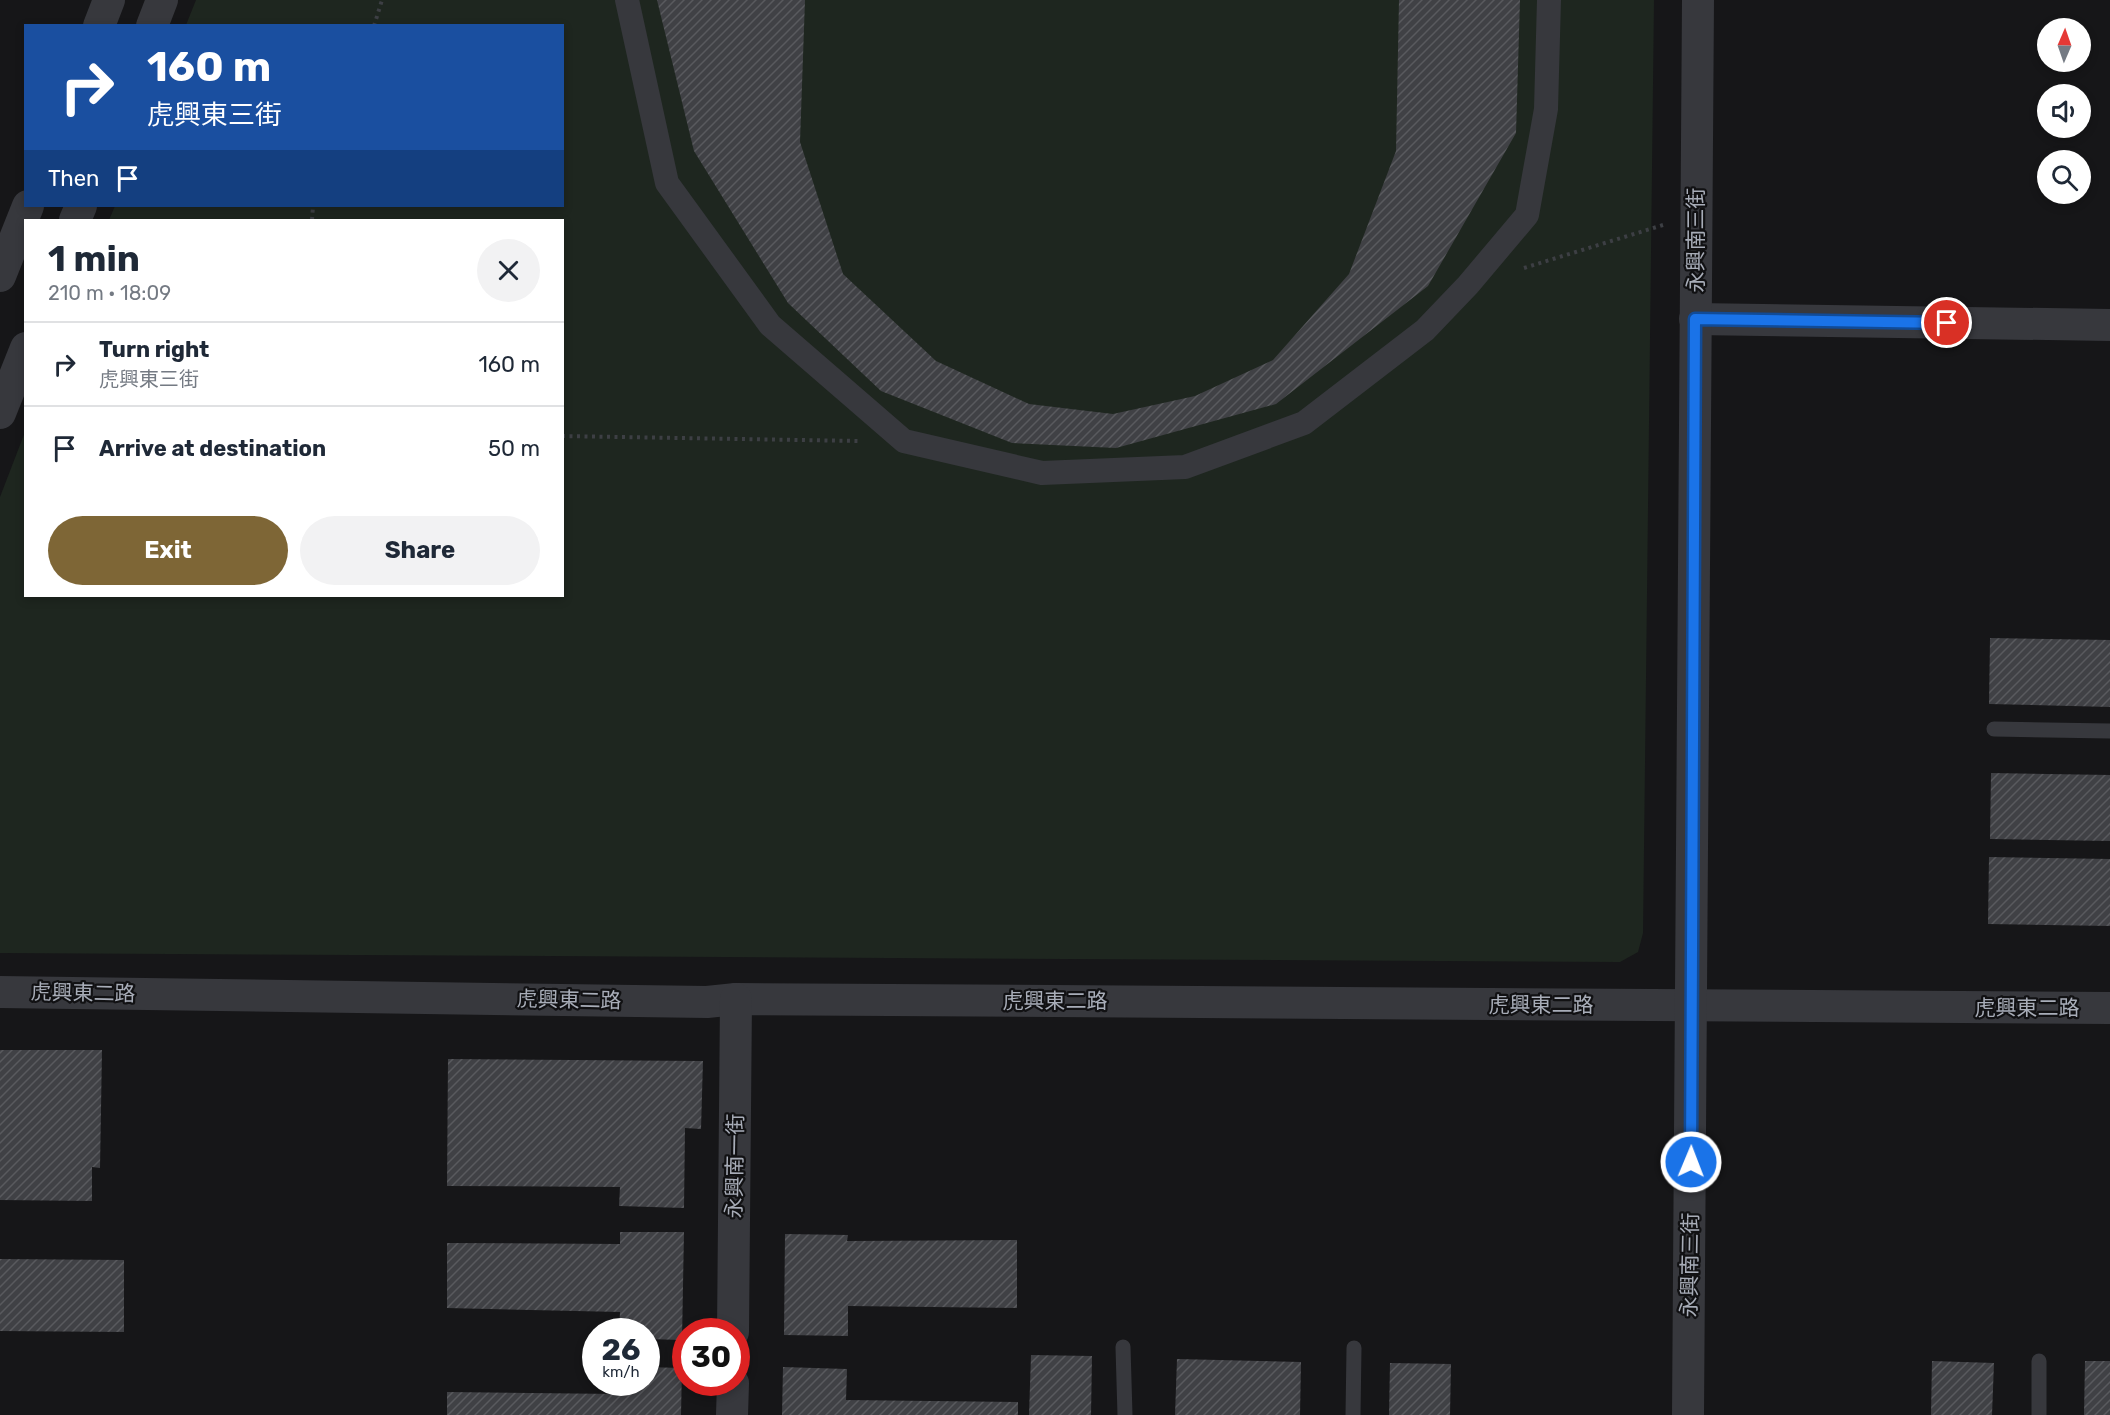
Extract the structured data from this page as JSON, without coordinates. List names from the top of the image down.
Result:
{
  "streets": {
    "street": ["永興南三街", "虎興東二路", "永興南一街"]
  },
  "crossings": [
    ["永興南三街", "虎興東二路"],
    ["虎興東二路", "永興南一街"]
  ],
  "north": "top",
  "page": {
    "turn": ["160 m", "虎興東三街"],
    "then": "Then",
    "heading": ["1 min", "210 m · 18:09"],
    "list": [
      {
        "name": "Turn right",
        "note": "虎興東三街",
        "value": "160 m"
      },
      {
        "name": "Arrive at destination",
        "value": "50 m"
      }
    ],
    "buttons": ["Exit", "Share"],
    "speed": "26 km/h",
    "limit": "30"
  }
}
